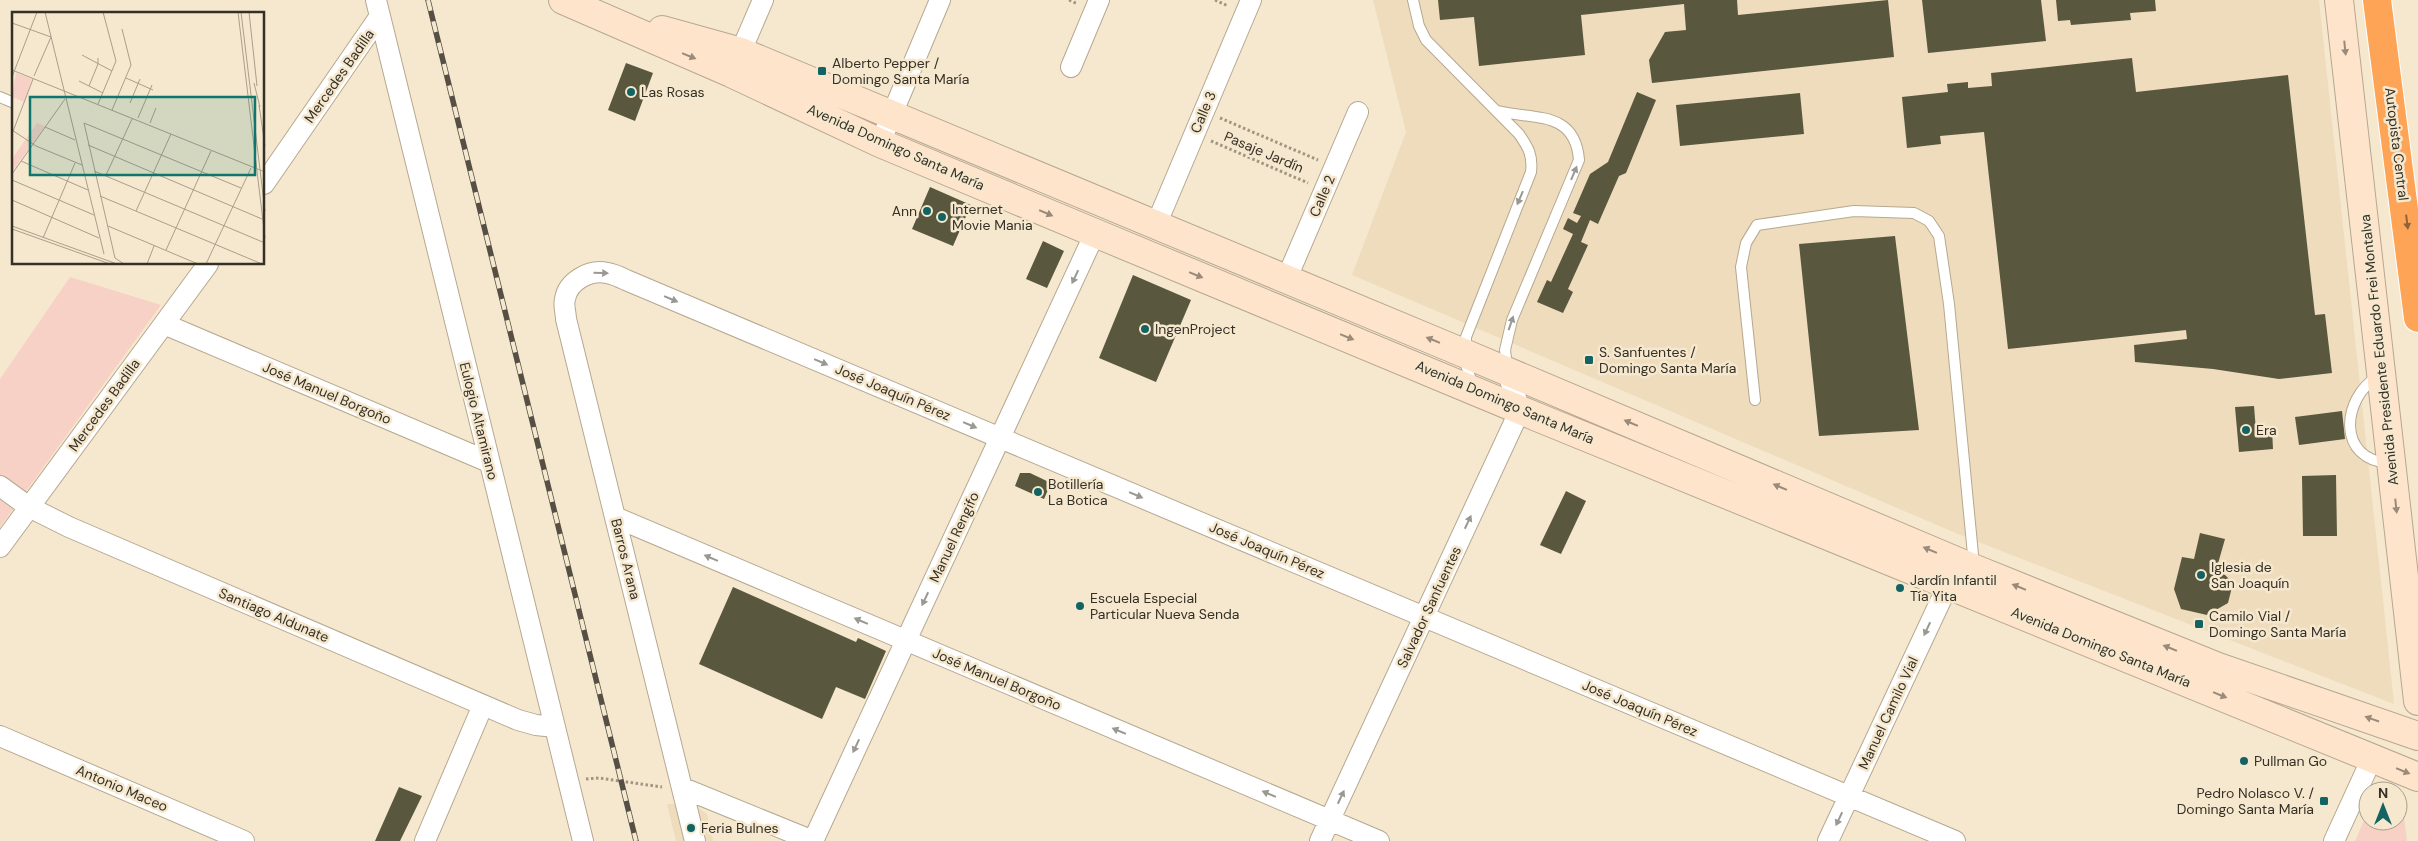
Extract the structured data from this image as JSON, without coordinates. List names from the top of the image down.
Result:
{
  "streets": {
    "highway": ["Autopista Central"],
    "main road": ["Avenida Domingo Santa María", "Avenida Presidente Eduardo Frei Montalva"],
    "street": [
      "Mercedes Badilla",
      "Calle 3",
      "Calle 2",
      "José Joaquín Pérez",
      "José Manuel Borgoño",
      "Eulogio Altamirano",
      "Manuel Rengifo",
      "Barros Arana",
      "Salvador Sanfuentes",
      "Santiago Aldunate",
      "Manuel Camilo Vial",
      "Antonio Maceo"
    ],
    "path": ["Pasaje Jardín"]
  },
  "crossings": [
    ["Mercedes Badilla", "José Manuel Borgoño"],
    ["Mercedes Badilla", "Eulogio Altamirano"],
    ["Mercedes Badilla", "Santiago Aldunate"],
    ["Calle 3", "Avenida Domingo Santa María"],
    ["Calle 3", "Pasaje Jardín"],
    ["Avenida Domingo Santa María", "Calle 2"],
    ["Avenida Domingo Santa María", "Manuel Rengifo"],
    ["Avenida Domingo Santa María", "Salvador Sanfuentes"],
    ["Avenida Domingo Santa María", "Manuel Camilo Vial"],
    ["Pasaje Jardín", "Calle 2"],
    ["José Joaquín Pérez", "Manuel Rengifo"],
    ["José Joaquín Pérez", "Barros Arana"],
    ["José Joaquín Pérez", "Salvador Sanfuentes"],
    ["José Joaquín Pérez", "Manuel Camilo Vial"],
    ["José Manuel Borgoño", "Eulogio Altamirano"],
    ["José Manuel Borgoño", "Manuel Rengifo"],
    ["José Manuel Borgoño", "Barros Arana"],
    ["José Manuel Borgoño", "Salvador Sanfuentes"],
    ["Eulogio Altamirano", "Santiago Aldunate"]
  ],
  "one_way": [
    "Autopista Central",
    "Avenida Presidente Eduardo Frei Montalva",
    "José Joaquín Pérez",
    "José Manuel Borgoño",
    "Manuel Rengifo",
    "Salvador Sanfuentes",
    "Manuel Camilo Vial"
  ],
  "places": {
    "transit": [
      "Alberto Pepper / Domingo Santa María",
      "S. Sanfuentes / Domingo Santa María",
      "Camilo Vial / Domingo Santa María",
      "Pedro Nolasco V. / Domingo Santa María"
    ],
    "other": [
      "Las Rosas",
      "Ann",
      "Internet Movie Mania",
      "IngenProject",
      "Era",
      "Botillería La Botica",
      "Iglesia de San Joaquín",
      "Jardín Infantil Tía Yita",
      "Escuela Especial Particular Nueva Senda",
      "Pullman Go",
      "Feria Bulnes"
    ]
  },
  "north": "top"
}
